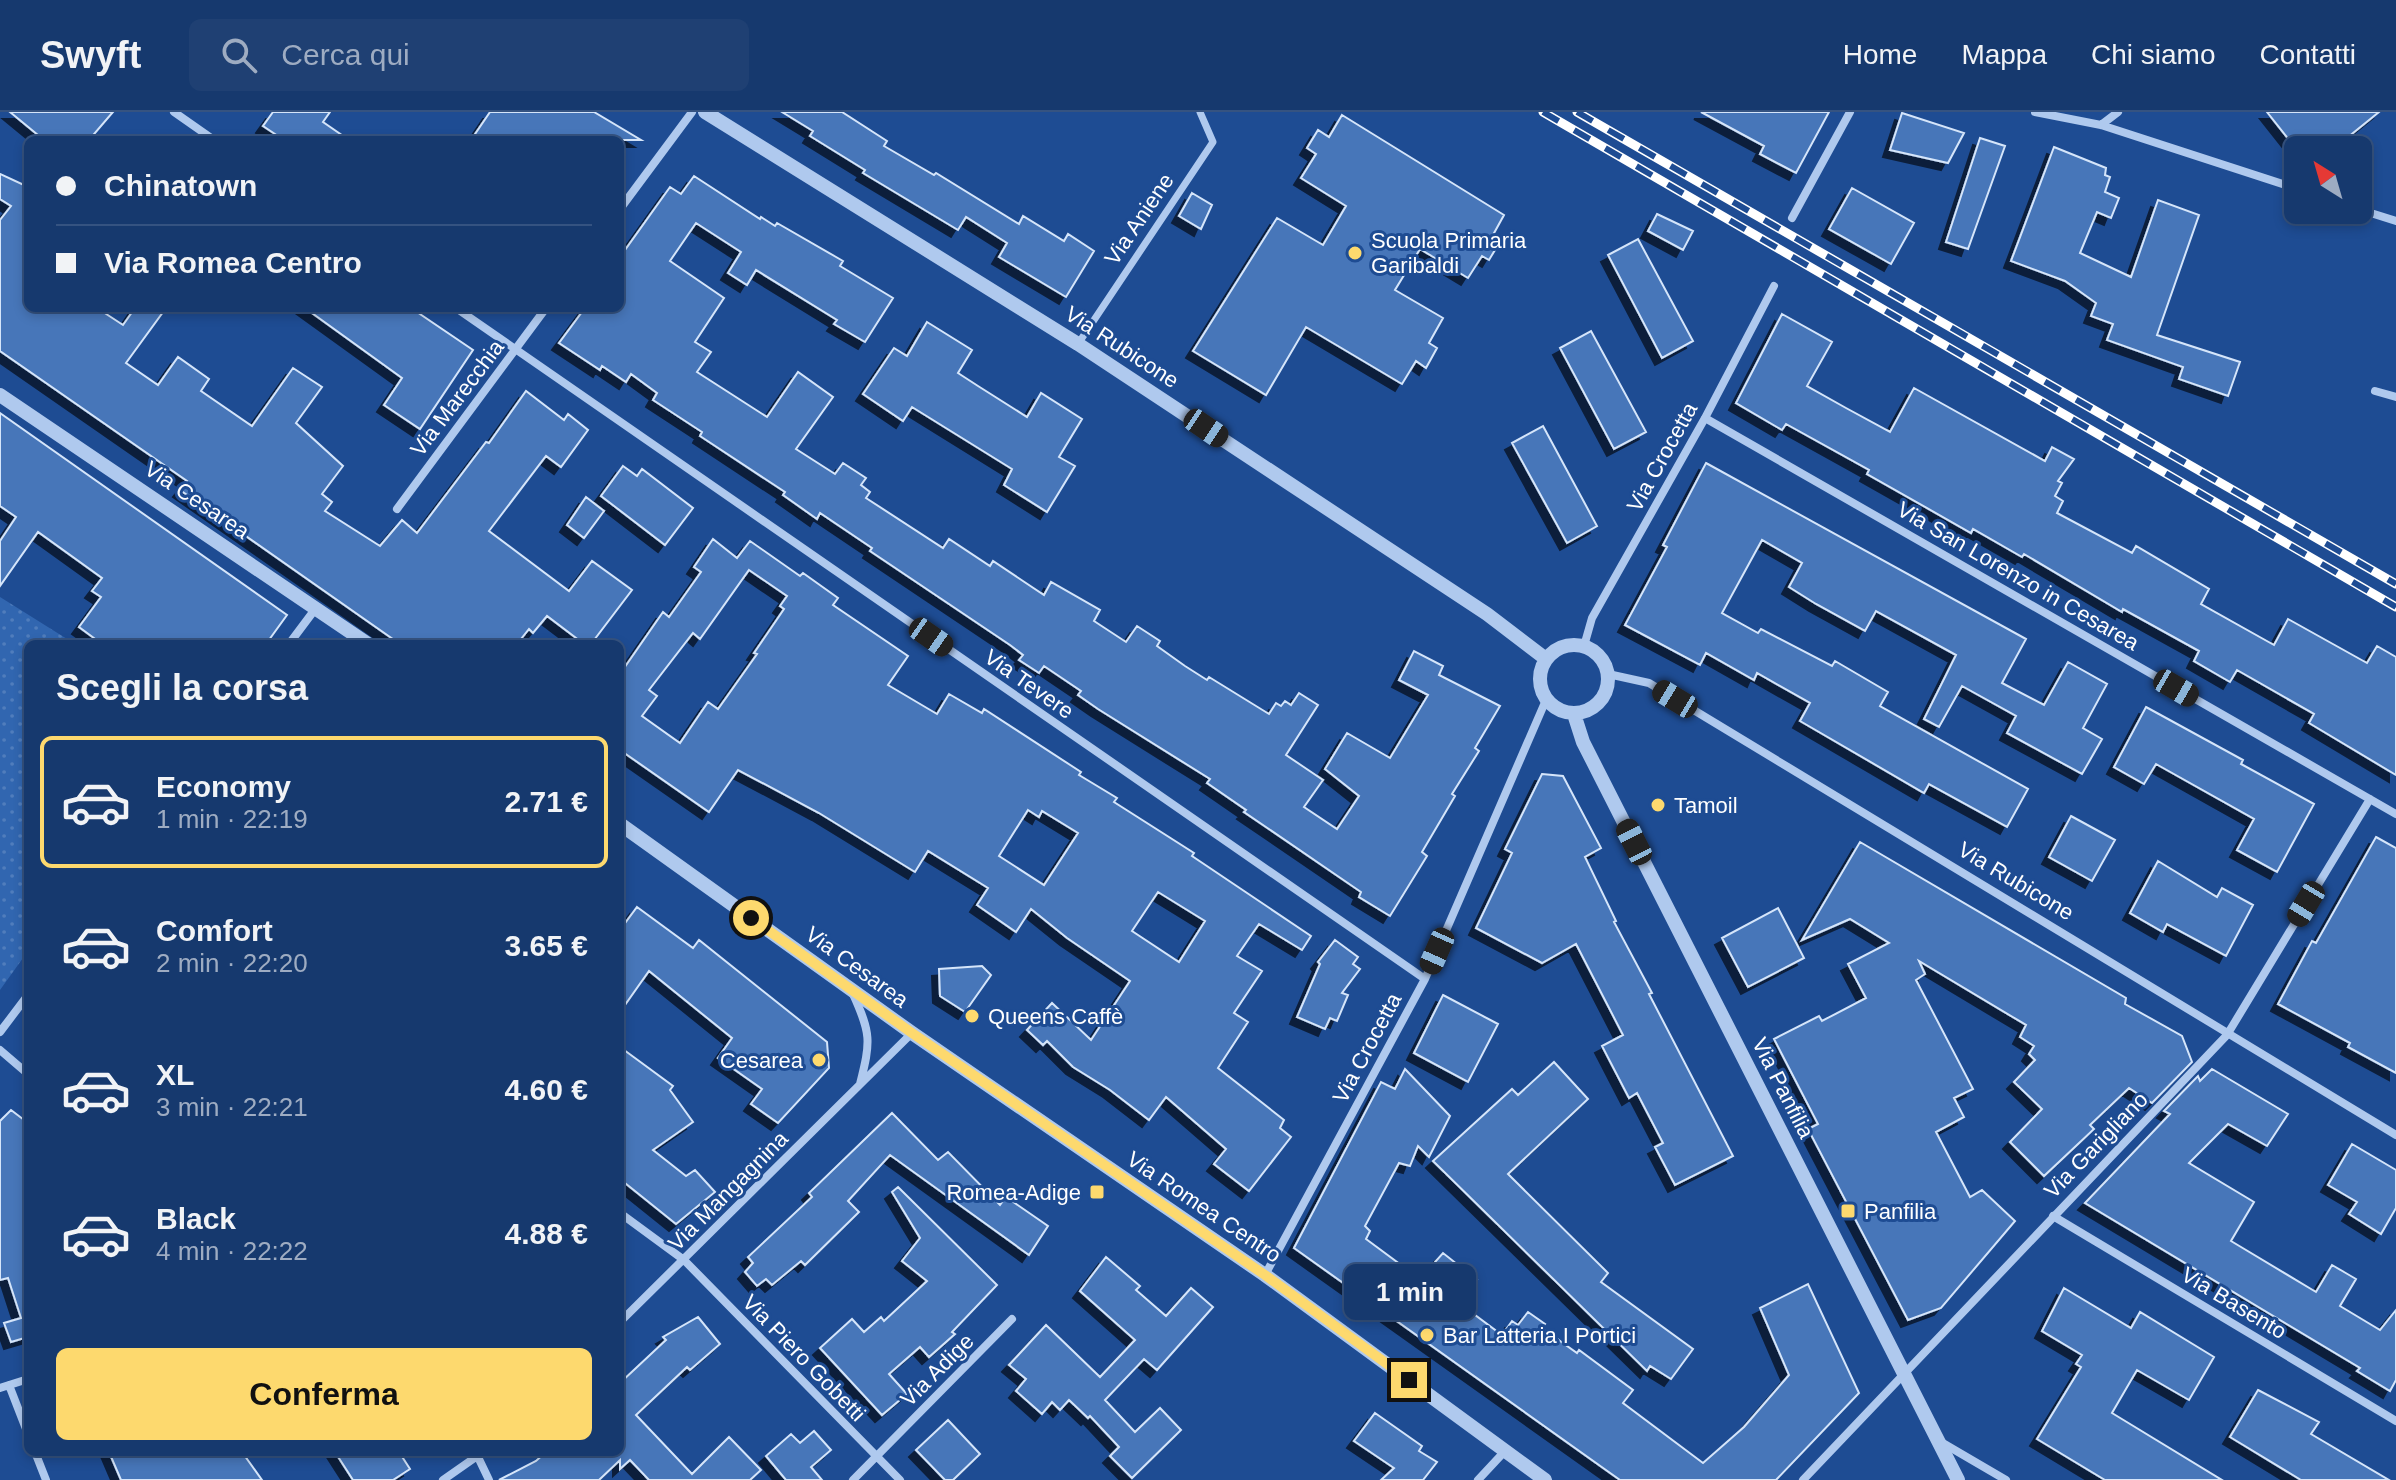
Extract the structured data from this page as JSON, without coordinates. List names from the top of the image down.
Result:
{
  "streets": {
    "street": [
      "Via Aniene",
      "Via Rubicone",
      "Via Marecchia",
      "Via Crocetta",
      "Via Cesarea",
      "Via San Lorenzo in Cesarea",
      "Via Tevere",
      "Via Panfilia",
      "Via Garigliano",
      "Via Mangagnina",
      "Via Romea Centro",
      "Via Basento",
      "Via Piero Gobetti",
      "Via Adige"
    ]
  },
  "crossings": [
    ["Via Aniene", "Via Rubicone"],
    ["Via Rubicone", "Via Crocetta"],
    ["Via Rubicone", "Via Panfilia"],
    ["Via Rubicone", "Via Garigliano"],
    ["Via Marecchia", "Via Tevere"],
    ["Via Crocetta", "Via San Lorenzo in Cesarea"],
    ["Via Crocetta", "Via Tevere"],
    ["Via Crocetta", "Via Panfilia"],
    ["Via Crocetta", "Via Romea Centro"],
    ["Via Cesarea", "Via Mangagnina"],
    ["Via Cesarea", "Via Romea Centro"],
    ["Via San Lorenzo in Cesarea", "Via Garigliano"],
    ["Via Panfilia", "Via Garigliano"],
    ["Via Garigliano", "Via Basento"],
    ["Via Mangagnina", "Via Romea Centro"],
    ["Via Mangagnina", "Via Piero Gobetti"],
    ["Via Piero Gobetti", "Via Adige"]
  ],
  "places": {
    "other": [
      "Scuola Primaria Garibaldi",
      "Tamoil",
      "Queens Caffè",
      "Cesarea",
      "Bar Latteria I Portici"
    ],
    "transit": ["Romea-Adige", "Panfilia"]
  },
  "north": "top left",
  "page": {
    "header": "Swyft",
    "search": "Cerca qui",
    "nav": [
      "Home",
      "Mappa",
      "Chi siamo",
      "Contatti"
    ],
    "banner": ["Chinatown", "Via Romea Centro"],
    "heading": "Scegli la corsa",
    "list": [
      {
        "name": "Economy",
        "note": "1 min · 22:19",
        "value": "2.71 €"
      },
      {
        "name": "Comfort",
        "note": "2 min · 22:20",
        "value": "3.65 €"
      },
      {
        "name": "XL",
        "note": "3 min · 22:21",
        "value": "4.60 €"
      },
      {
        "name": "Black",
        "note": "4 min · 22:22",
        "value": "4.88 €"
      }
    ],
    "bubble": "1 min",
    "buttons": "Conferma"
  }
}
